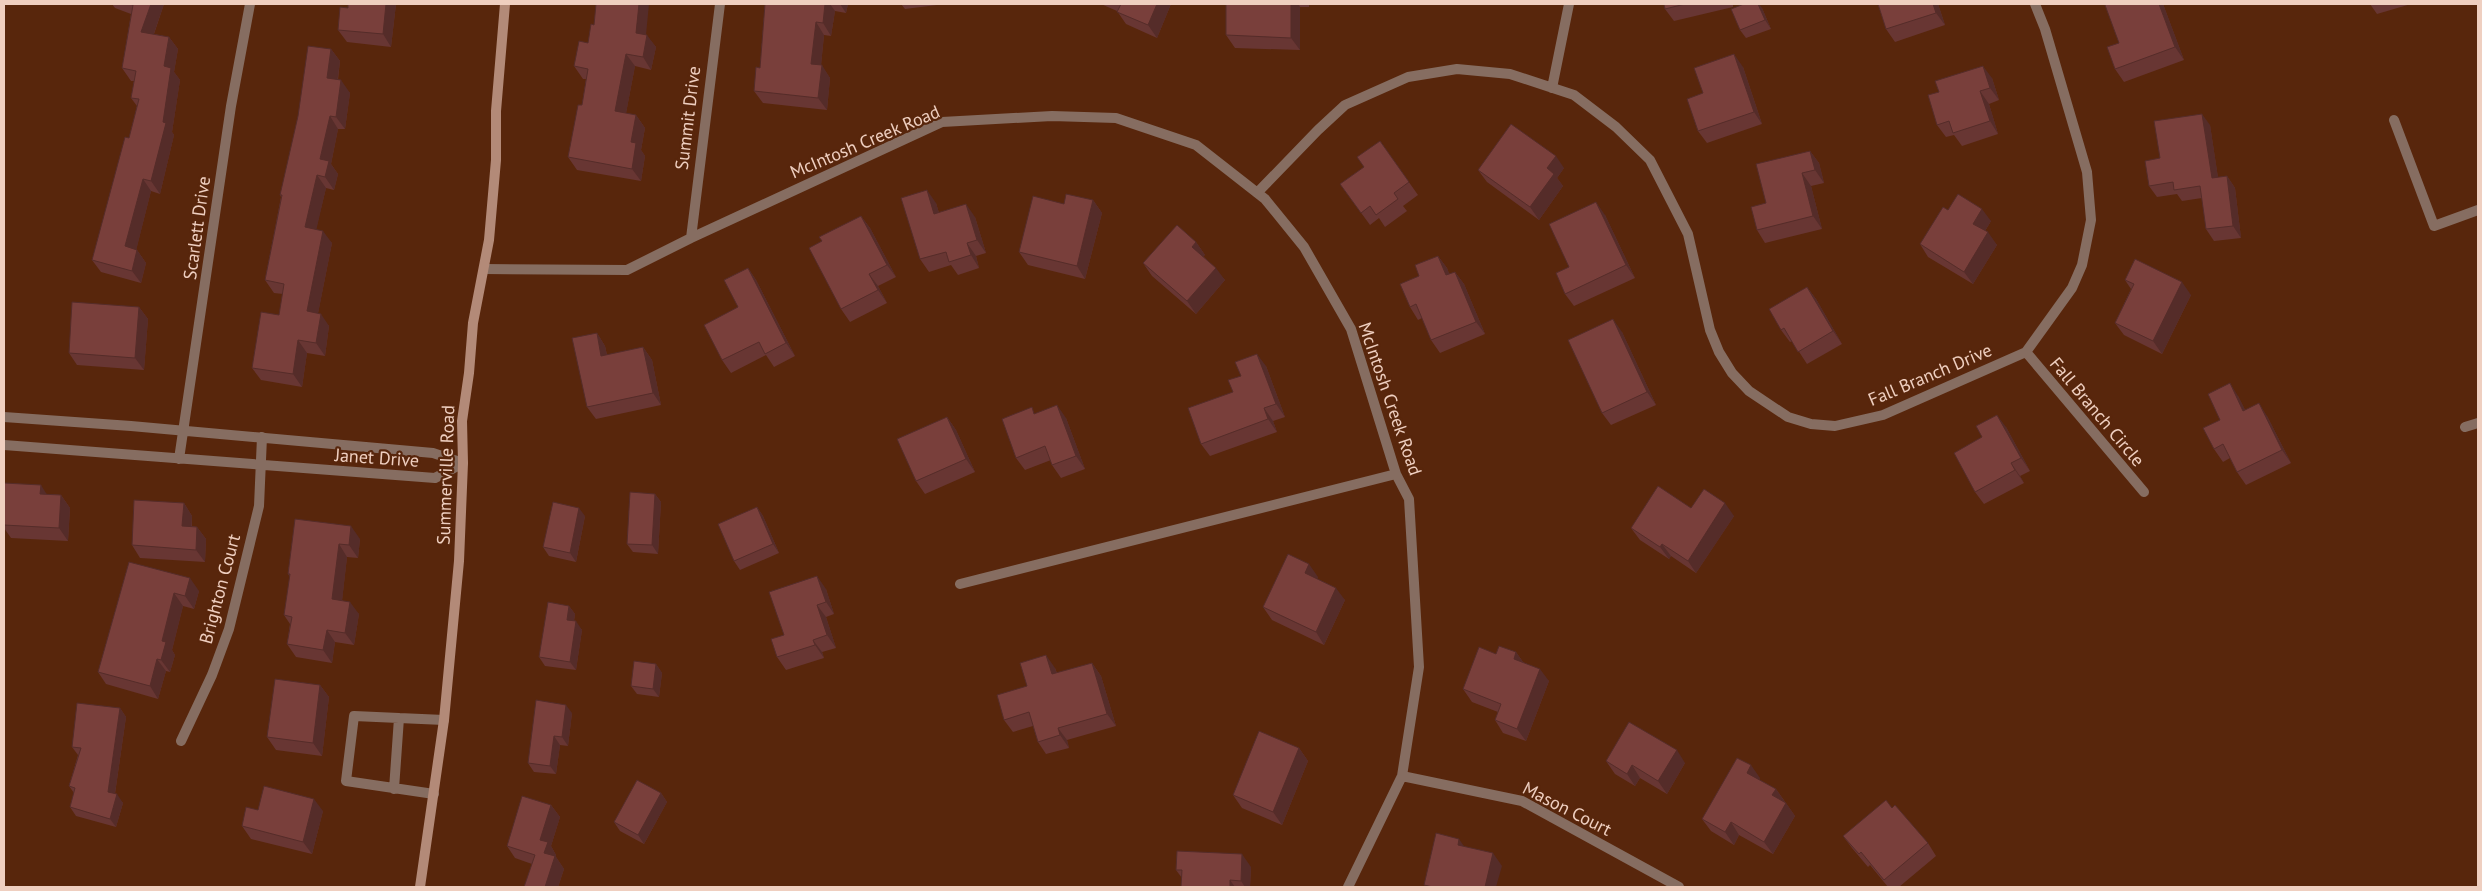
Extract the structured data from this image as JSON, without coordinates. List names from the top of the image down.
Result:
{
  "streets": {
    "main road": ["Summerville Road"],
    "street": [
      "Summit Drive",
      "McIntosh Creek Road",
      "Scarlett Drive",
      "Fall Branch Drive",
      "Fall Branch Circle",
      "Janet Drive",
      "Brighton Court",
      "Mason Court"
    ]
  },
  "crossings": [
    ["Summit Drive", "McIntosh Creek Road"],
    ["McIntosh Creek Road", "Fall Branch Drive"],
    ["McIntosh Creek Road", "Summerville Road"],
    ["McIntosh Creek Road", "Mason Court"],
    ["Scarlett Drive", "Janet Drive"],
    ["Fall Branch Drive", "Fall Branch Circle"],
    ["Janet Drive", "Summerville Road"],
    ["Janet Drive", "Brighton Court"]
  ]
}
